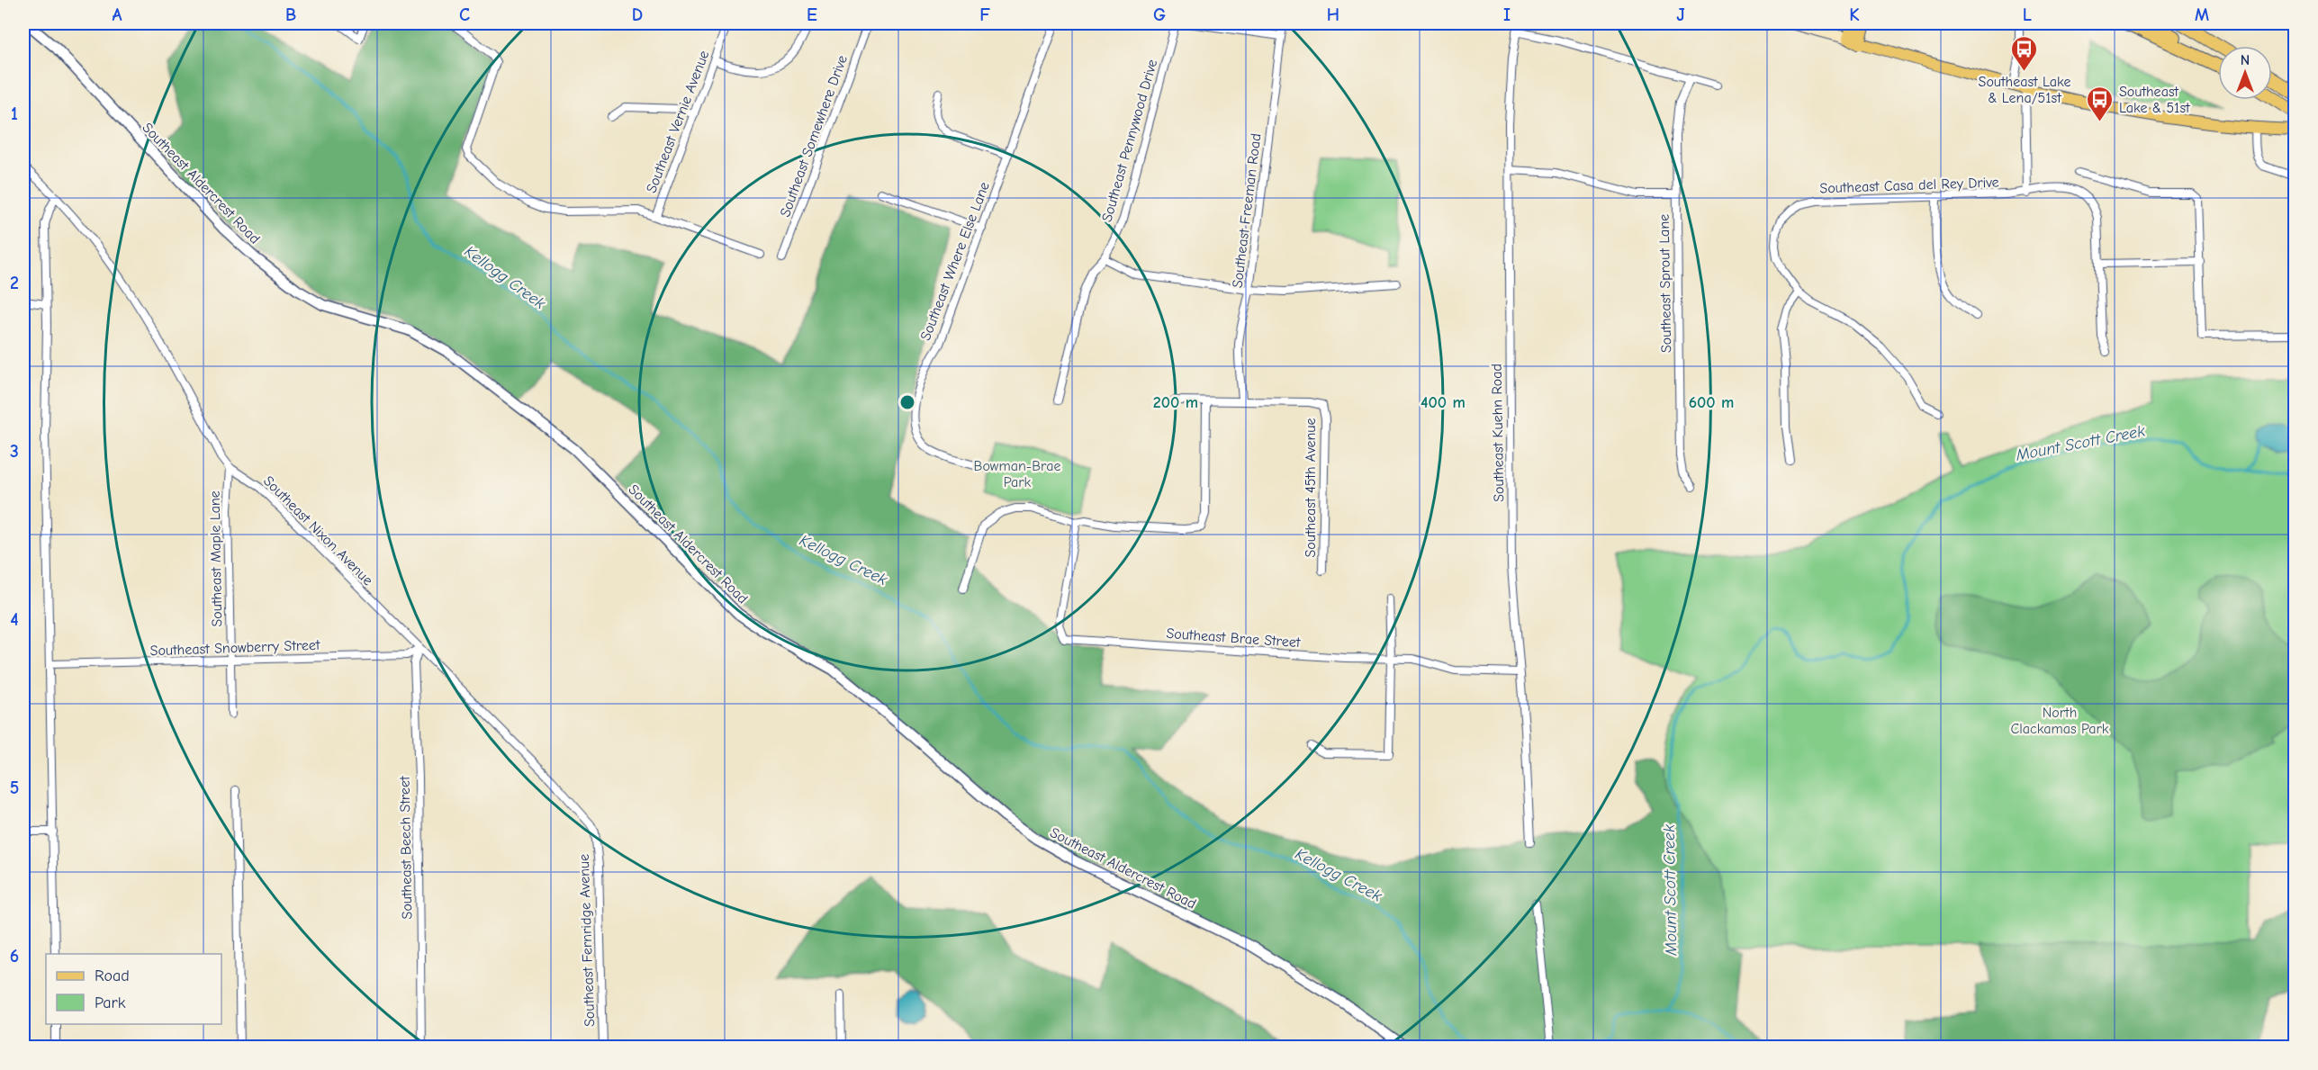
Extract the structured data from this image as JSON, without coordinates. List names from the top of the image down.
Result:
{
  "streets": {
    "street": [
      "Southeast Vernie Avenue",
      "Southeast Somewhere Drive",
      "Southeast Pennywood Drive",
      "Southeast Aldercrest Road",
      "Southeast Casa del Rey Drive",
      "Southeast Freeman Road",
      "Southeast Where Else Lane",
      "Southeast Sprout Lane",
      "Southeast Kuehn Road",
      "Southeast 45th Avenue",
      "Southeast Nixon Avenue",
      "Southeast Maple Lane",
      "Southeast Brae Street",
      "Southeast Snowberry Street",
      "Southeast Beech Street",
      "Southeast Fernridge Avenue"
    ]
  },
  "crossings": [
    ["Southeast Freeman Road", "Southeast 45th Avenue"],
    ["Southeast Kuehn Road", "Southeast Brae Street"],
    ["Southeast Nixon Avenue", "Southeast Maple Lane"],
    ["Southeast Nixon Avenue", "Southeast Snowberry Street"],
    ["Southeast Nixon Avenue", "Southeast Beech Street"],
    ["Southeast Nixon Avenue", "Southeast Fernridge Avenue"],
    ["Southeast Maple Lane", "Southeast Snowberry Street"],
    ["Southeast Snowberry Street", "Southeast Beech Street"]
  ],
  "water": ["Kellogg Creek", "Mount Scott Creek"],
  "parks": ["Bowman-Brae Park", "North Clackamas Park"],
  "places": {
    "bus stop": ["Southeast Lake & Lena/51st", "Southeast Lake & 51st"]
  },
  "legend": ["Road", "Park"],
  "north": "top",
  "grid": {
    "columns": [
      "A",
      "B",
      "C",
      "D",
      "E",
      "F",
      "G",
      "H",
      "I",
      "J",
      "K",
      "L",
      "M"
    ],
    "rows": [
      "1",
      "2",
      "3",
      "4",
      "5",
      "6"
    ]
  },
  "rings": ["200 m", "400 m", "600 m"]
}
